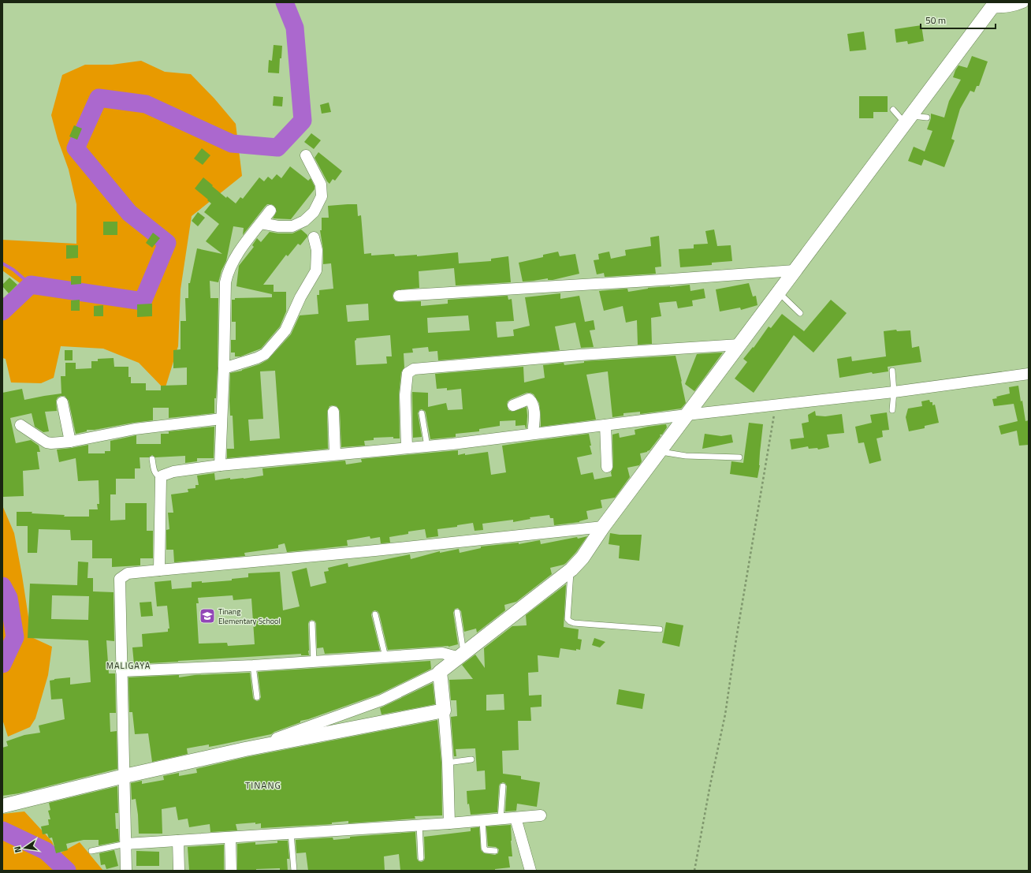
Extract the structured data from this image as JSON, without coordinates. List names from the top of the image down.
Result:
{
  "districts": ["MALIGAYA", "TINANG"],
  "places": {
    "school or university": ["Tinang Elementary School"]
  },
  "scale_bar": "50 m",
  "north": "left"
}
